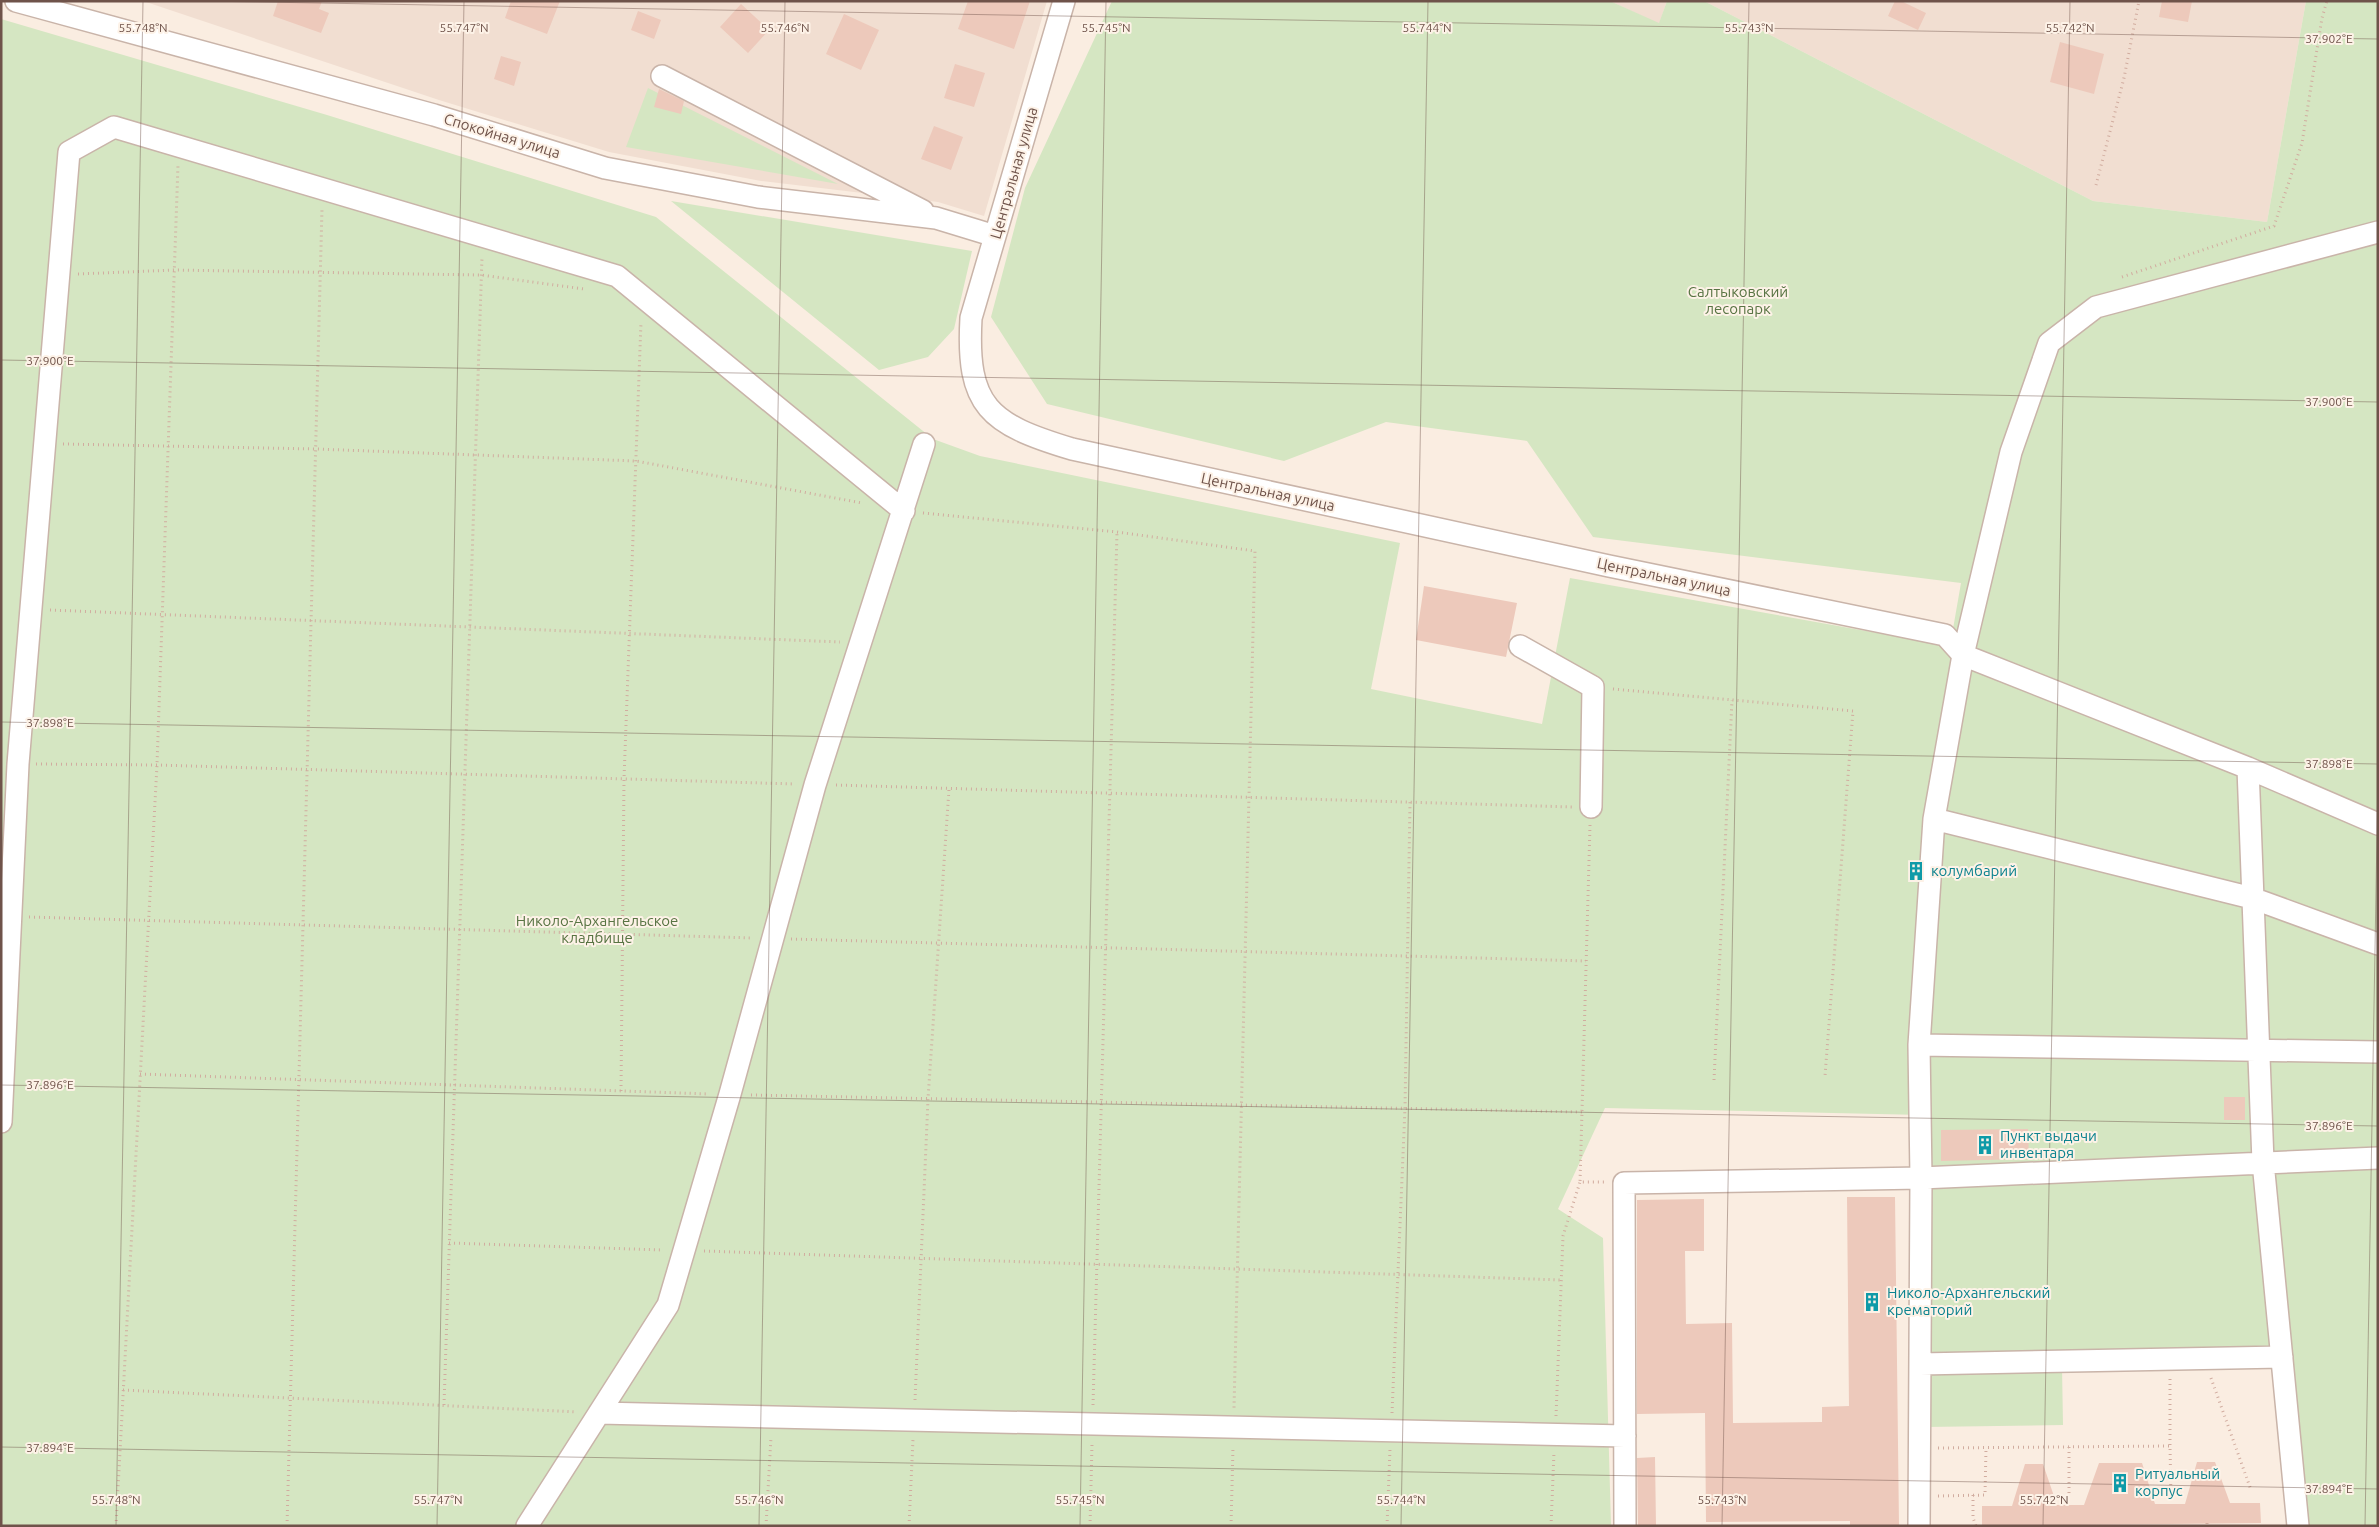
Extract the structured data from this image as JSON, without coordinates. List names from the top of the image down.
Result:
{
  "streets": {
    "street": ["Спокойная улица", "Центральная улица"]
  },
  "crossings": [
    ["Спокойная улица", "Центральная улица"]
  ],
  "parks": ["Салтыковский лесопарк", "Николо-Архангельское кладбище"],
  "places": {
    "building": [
      "колумбарий",
      "Пункт выдачи инвентаря",
      "Николо-Архангельский крематорий",
      "Ритуальный корпус"
    ]
  },
  "coordinates": [
    "55.748°N",
    "55.747°N",
    "55.746°N",
    "55.745°N",
    "55.744°N",
    "55.743°N",
    "55.742°N",
    "37.902°E",
    "37.900°E",
    "37.898°E",
    "37.896°E",
    "37.894°E"
  ]
}
